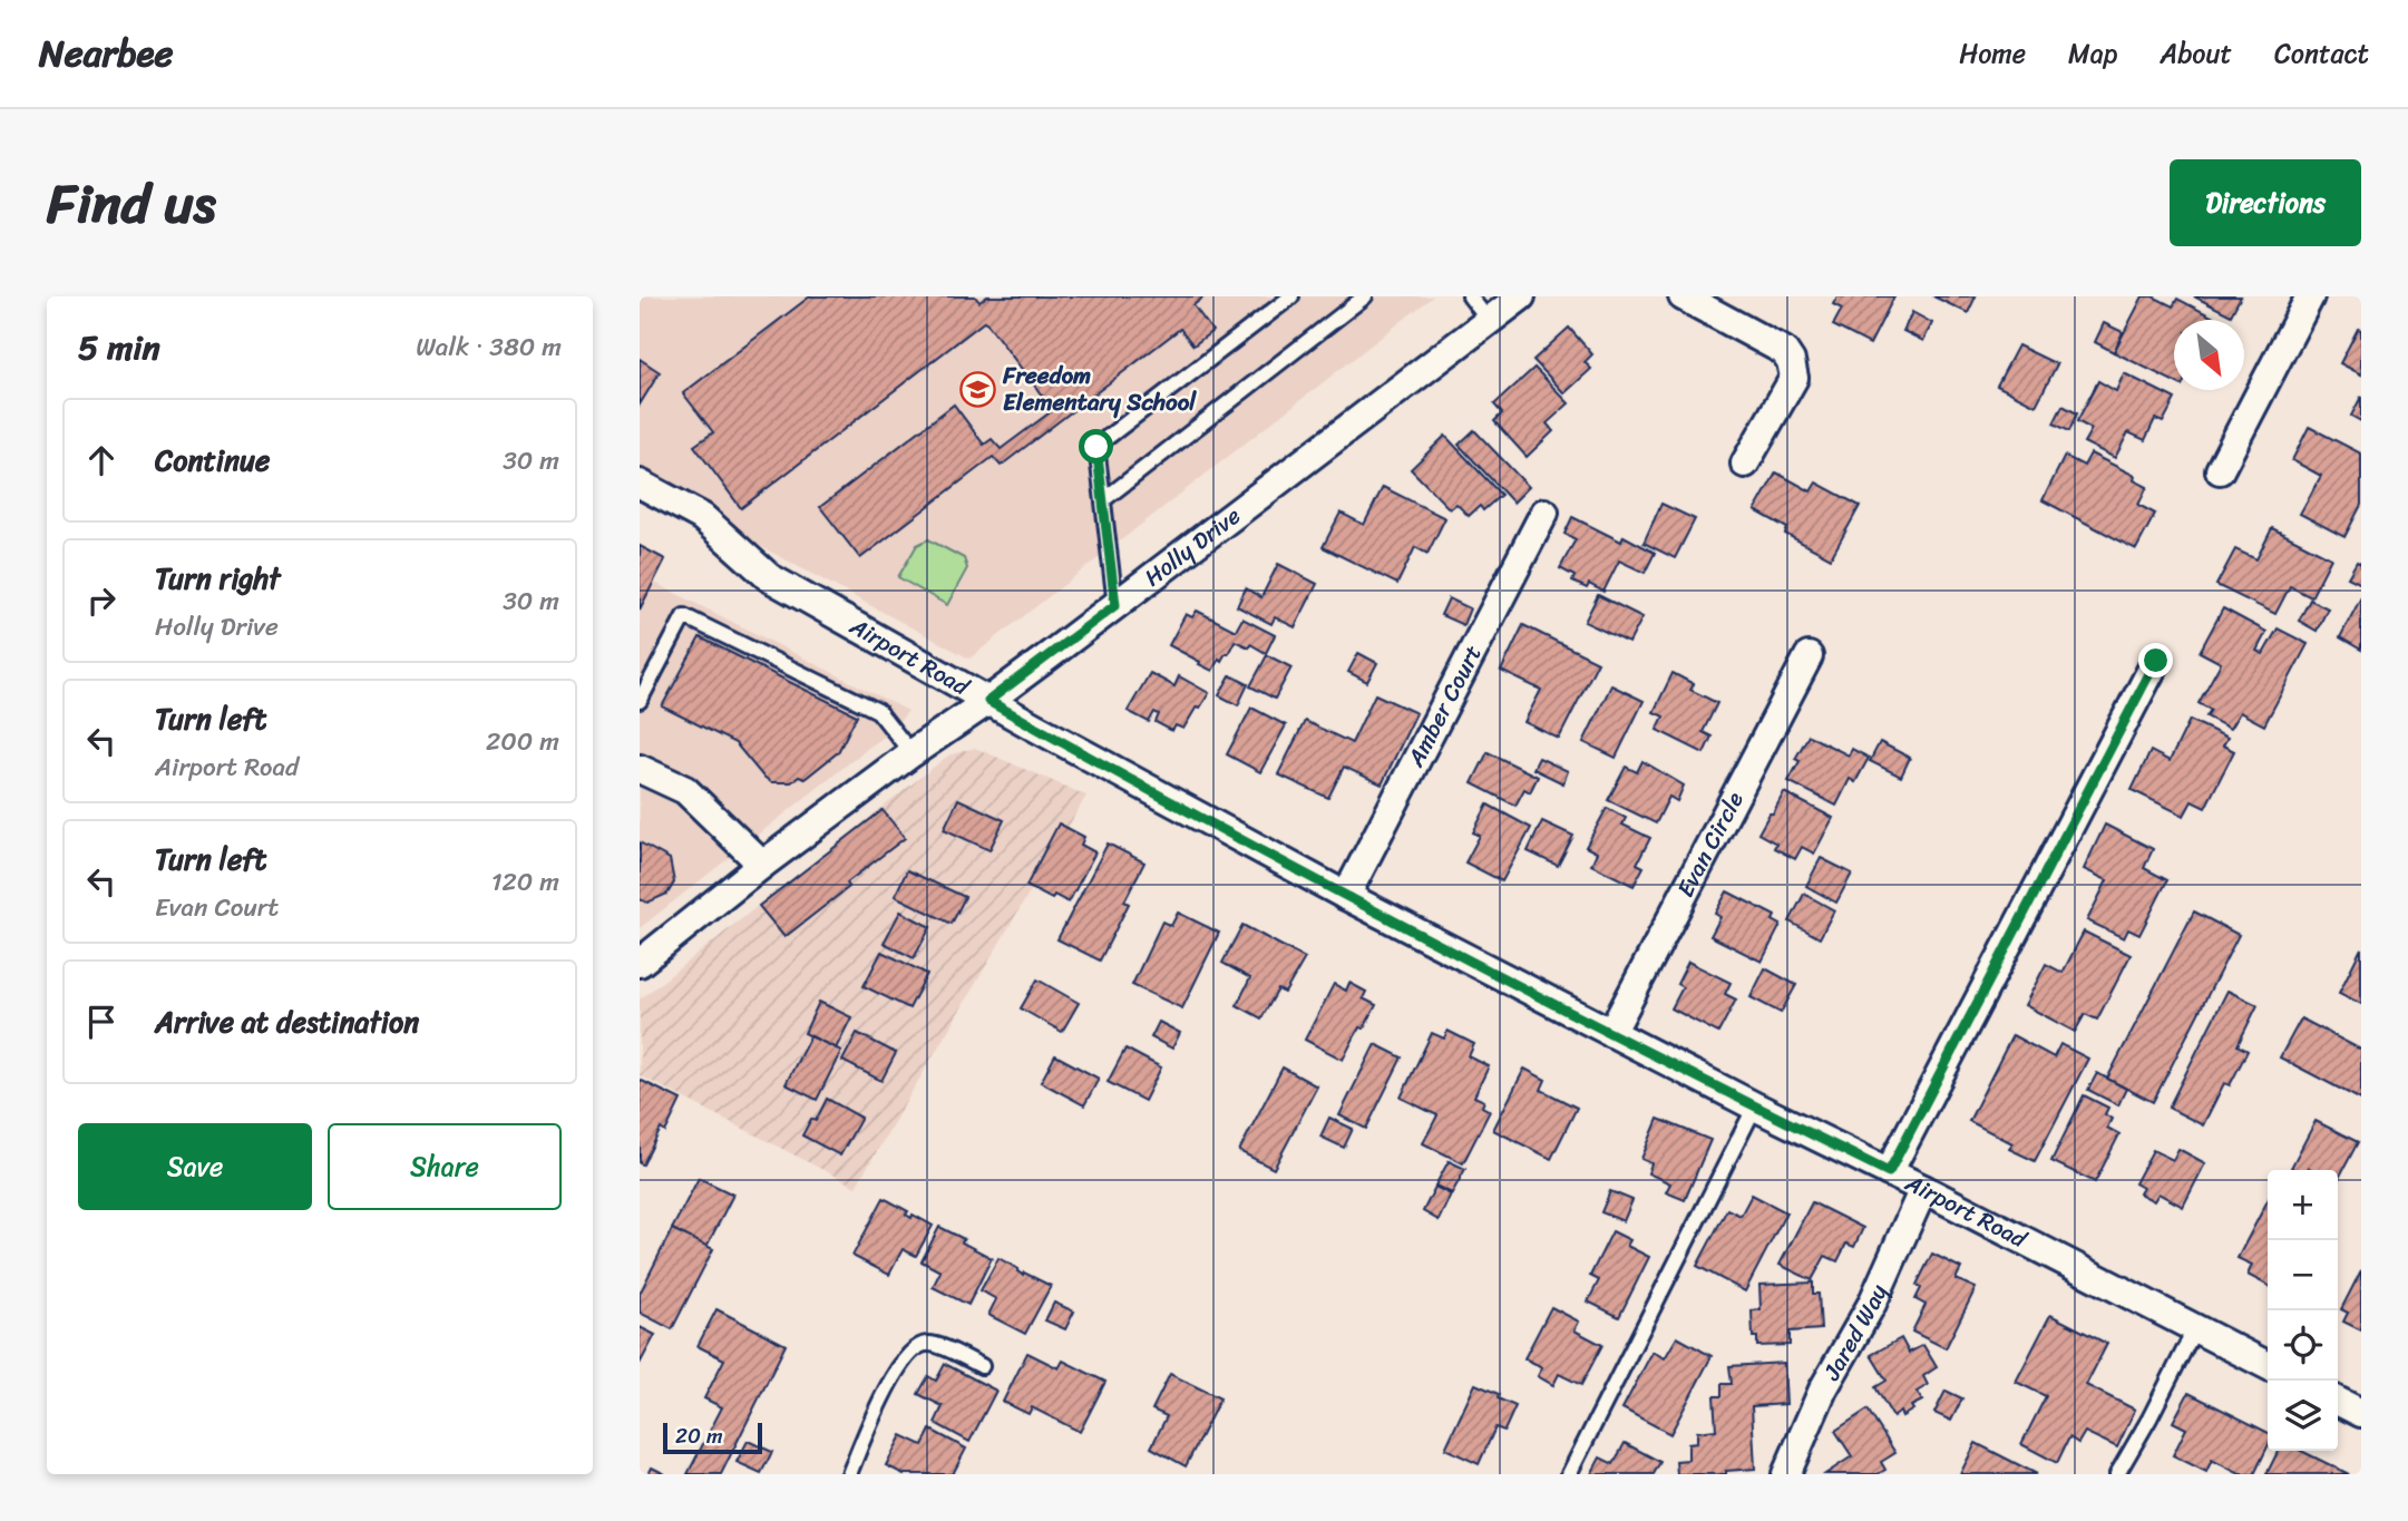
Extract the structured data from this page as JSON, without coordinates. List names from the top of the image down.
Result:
{
  "streets": {
    "street": [
      "Holly Drive",
      "Airport Road",
      "Amber Court",
      "Evan Circle",
      "Jared Way"
    ]
  },
  "crossings": [
    ["Holly Drive", "Airport Road"],
    ["Airport Road", "Amber Court"],
    ["Airport Road", "Evan Circle"],
    ["Airport Road", "Jared Way"]
  ],
  "places": {
    "school or university": ["Freedom Elementary School"]
  },
  "scale_bar": "20 m",
  "north": "bottom right",
  "page": {
    "header": "Nearbee",
    "nav": [
      "Home",
      "Map",
      "About",
      "Contact"
    ],
    "title": "Find us",
    "buttons": [
      "Directions",
      ["Save", "Share"]
    ],
    "heading": ["5 min", "Walk · 380 m"],
    "list": [
      ["Continue", "30 m"],
      ["Turn right", "Holly Drive", "30 m"],
      ["Turn left", "Airport Road", "200 m"],
      ["Turn left", "Evan Court", "120 m"],
      "Arrive at destination"
    ],
    "map_buttons": ["+", "−"],
    "scale": "20 m"
  }
}
